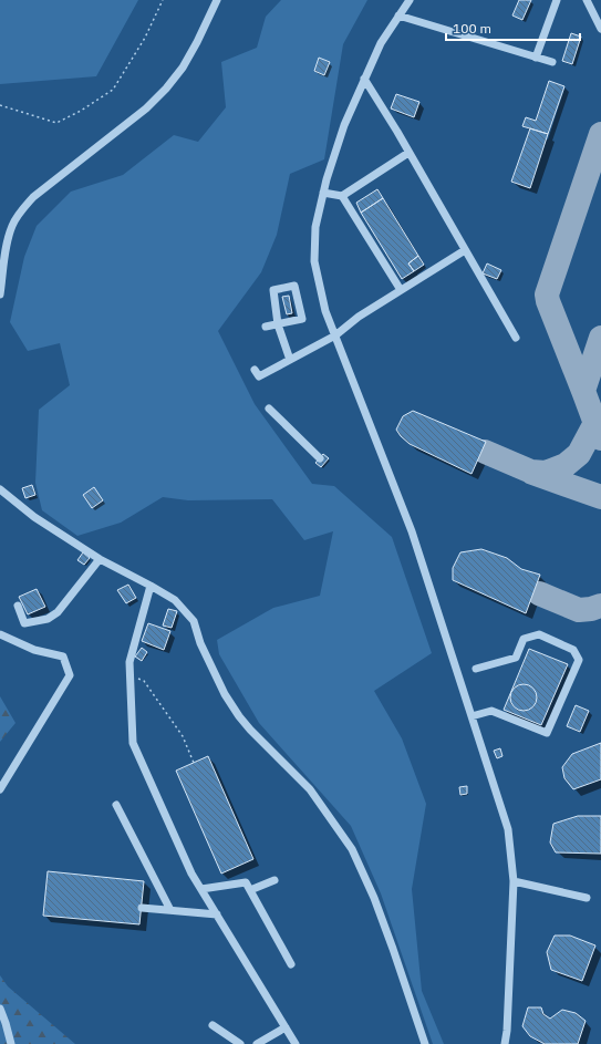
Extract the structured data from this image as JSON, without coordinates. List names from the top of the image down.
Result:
{
  "scale_bar": "100 m"
}
